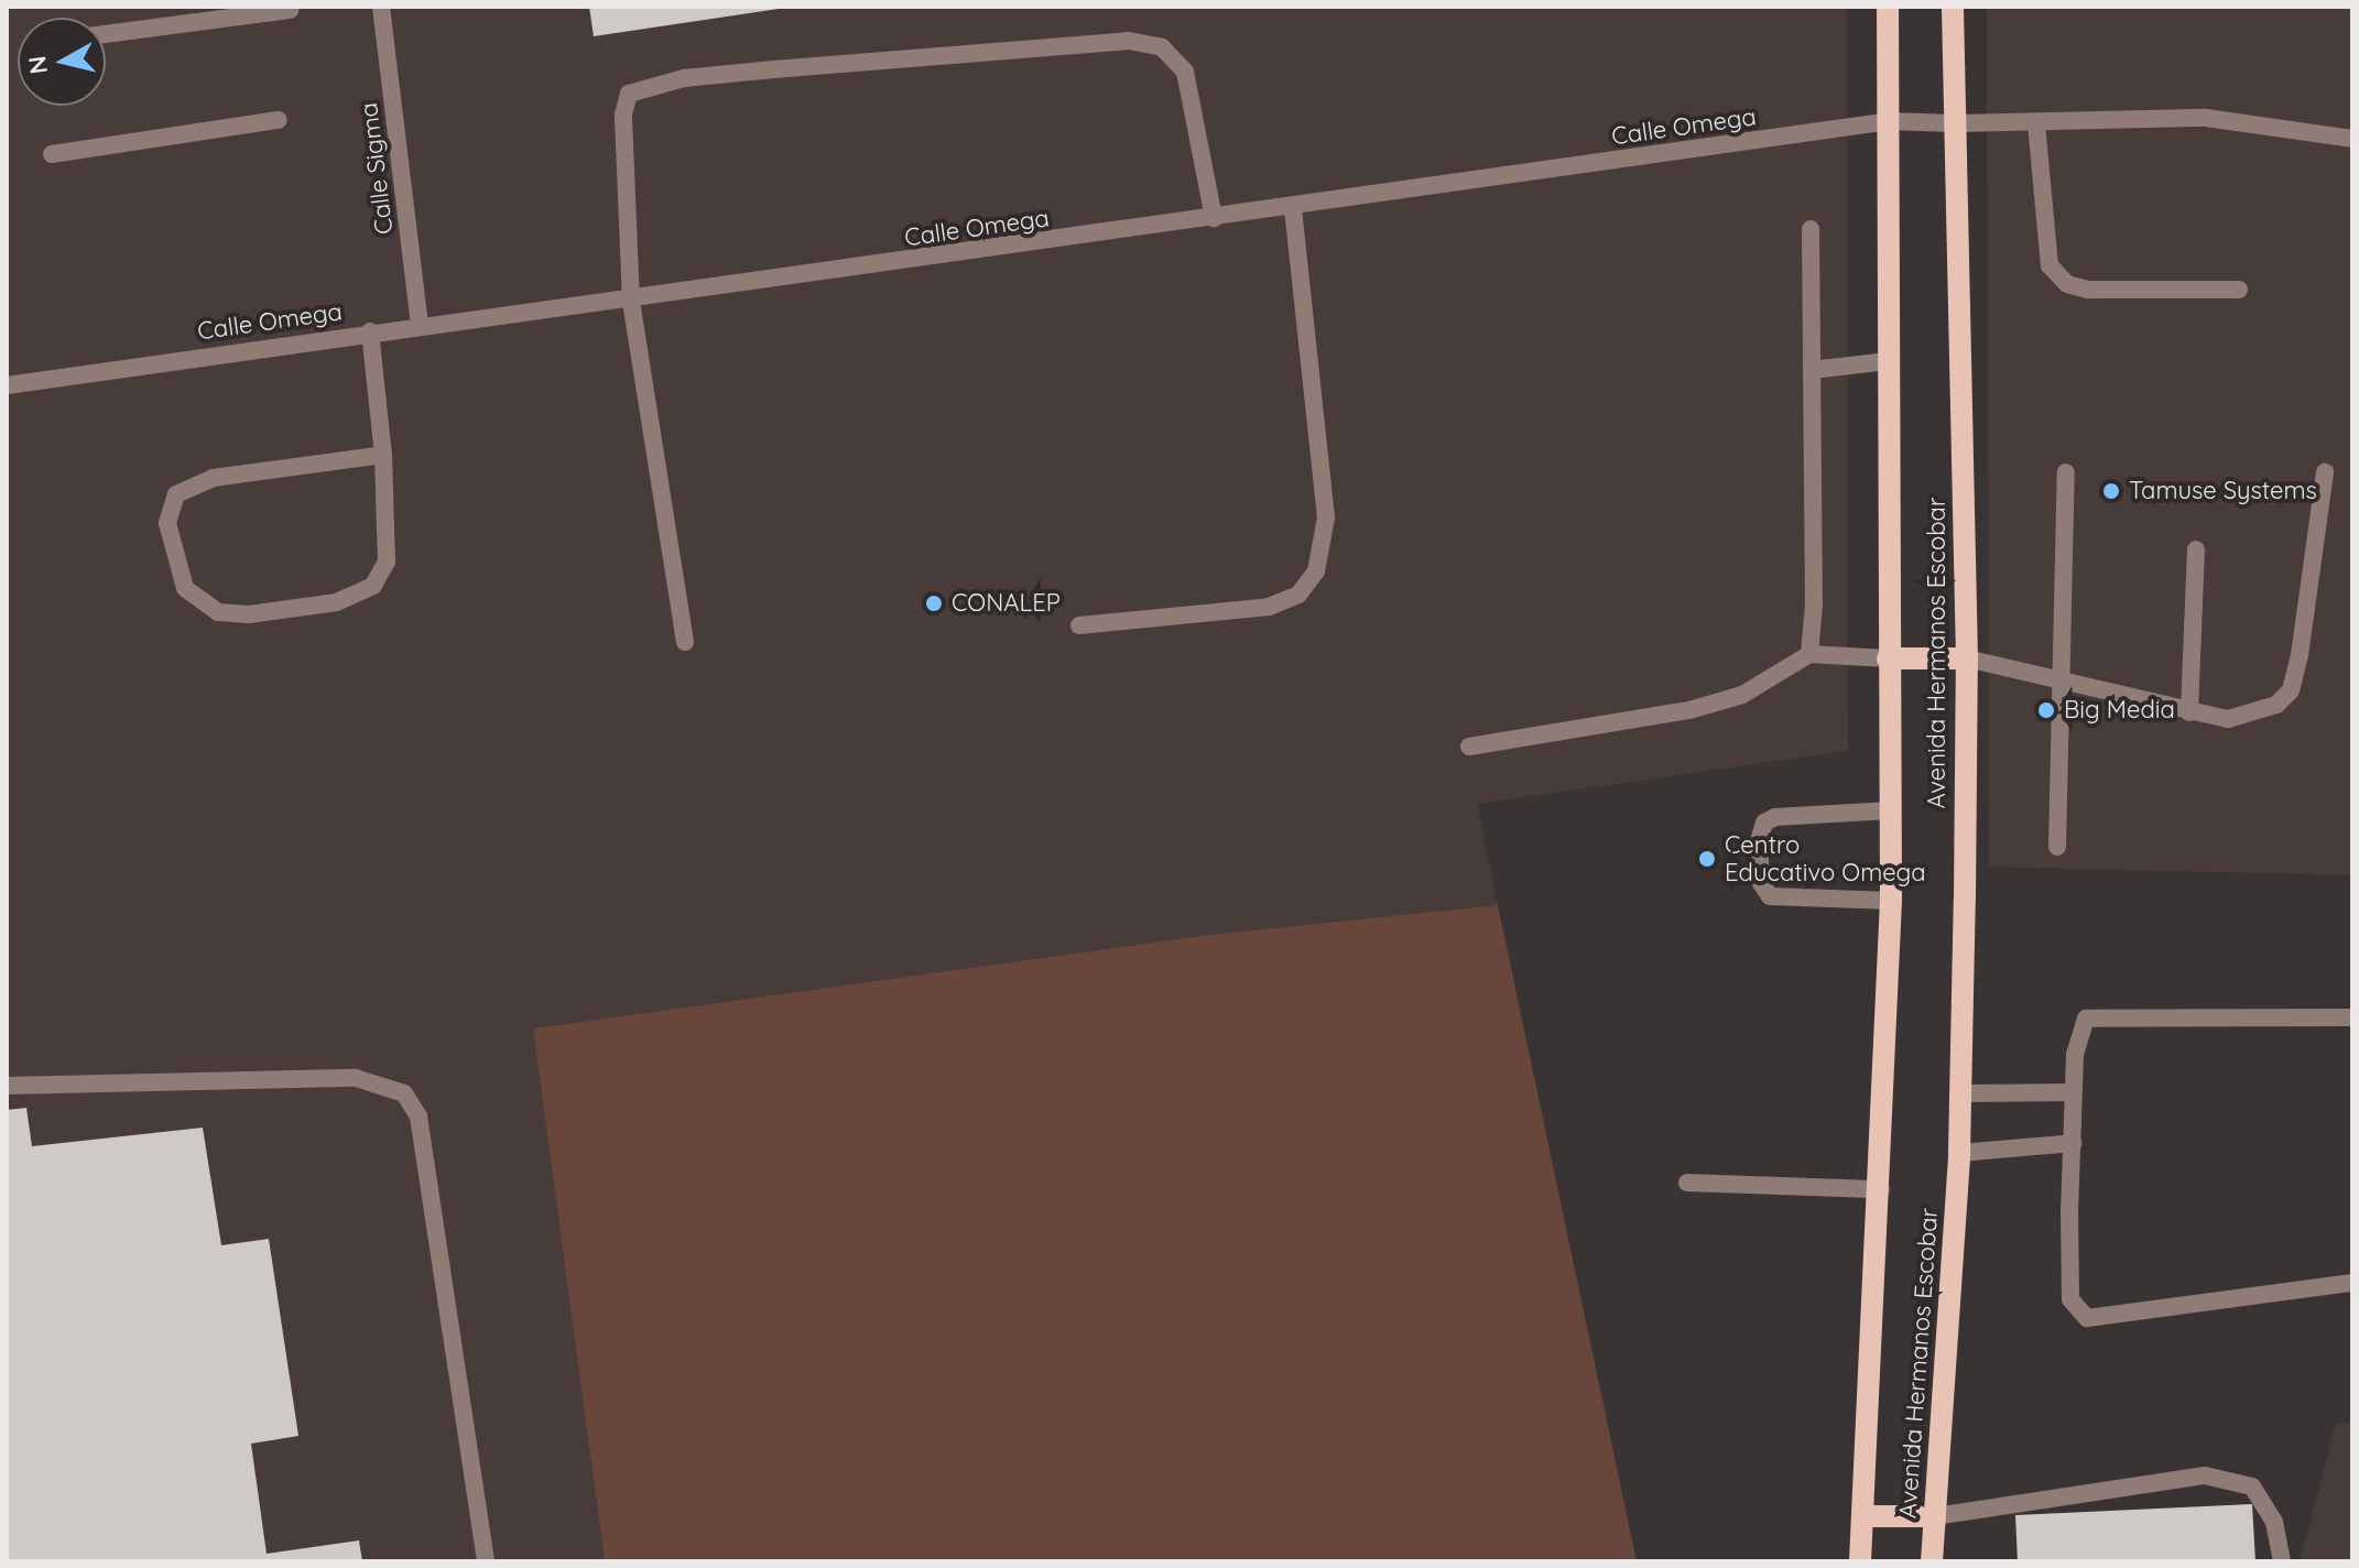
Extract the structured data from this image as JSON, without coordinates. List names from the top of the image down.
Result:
{
  "streets": {
    "main road": ["Avenida Hermanos Escobar"],
    "street": ["Calle Omega", "Calle Sigma"]
  },
  "crossings": [
    ["Calle Omega", "Calle Sigma"],
    ["Calle Omega", "Avenida Hermanos Escobar"]
  ],
  "places": [
    "Tamuse Systems",
    "CONALEP",
    "Big Media",
    "Centro Educativo Omega"
  ],
  "north": "left"
}
